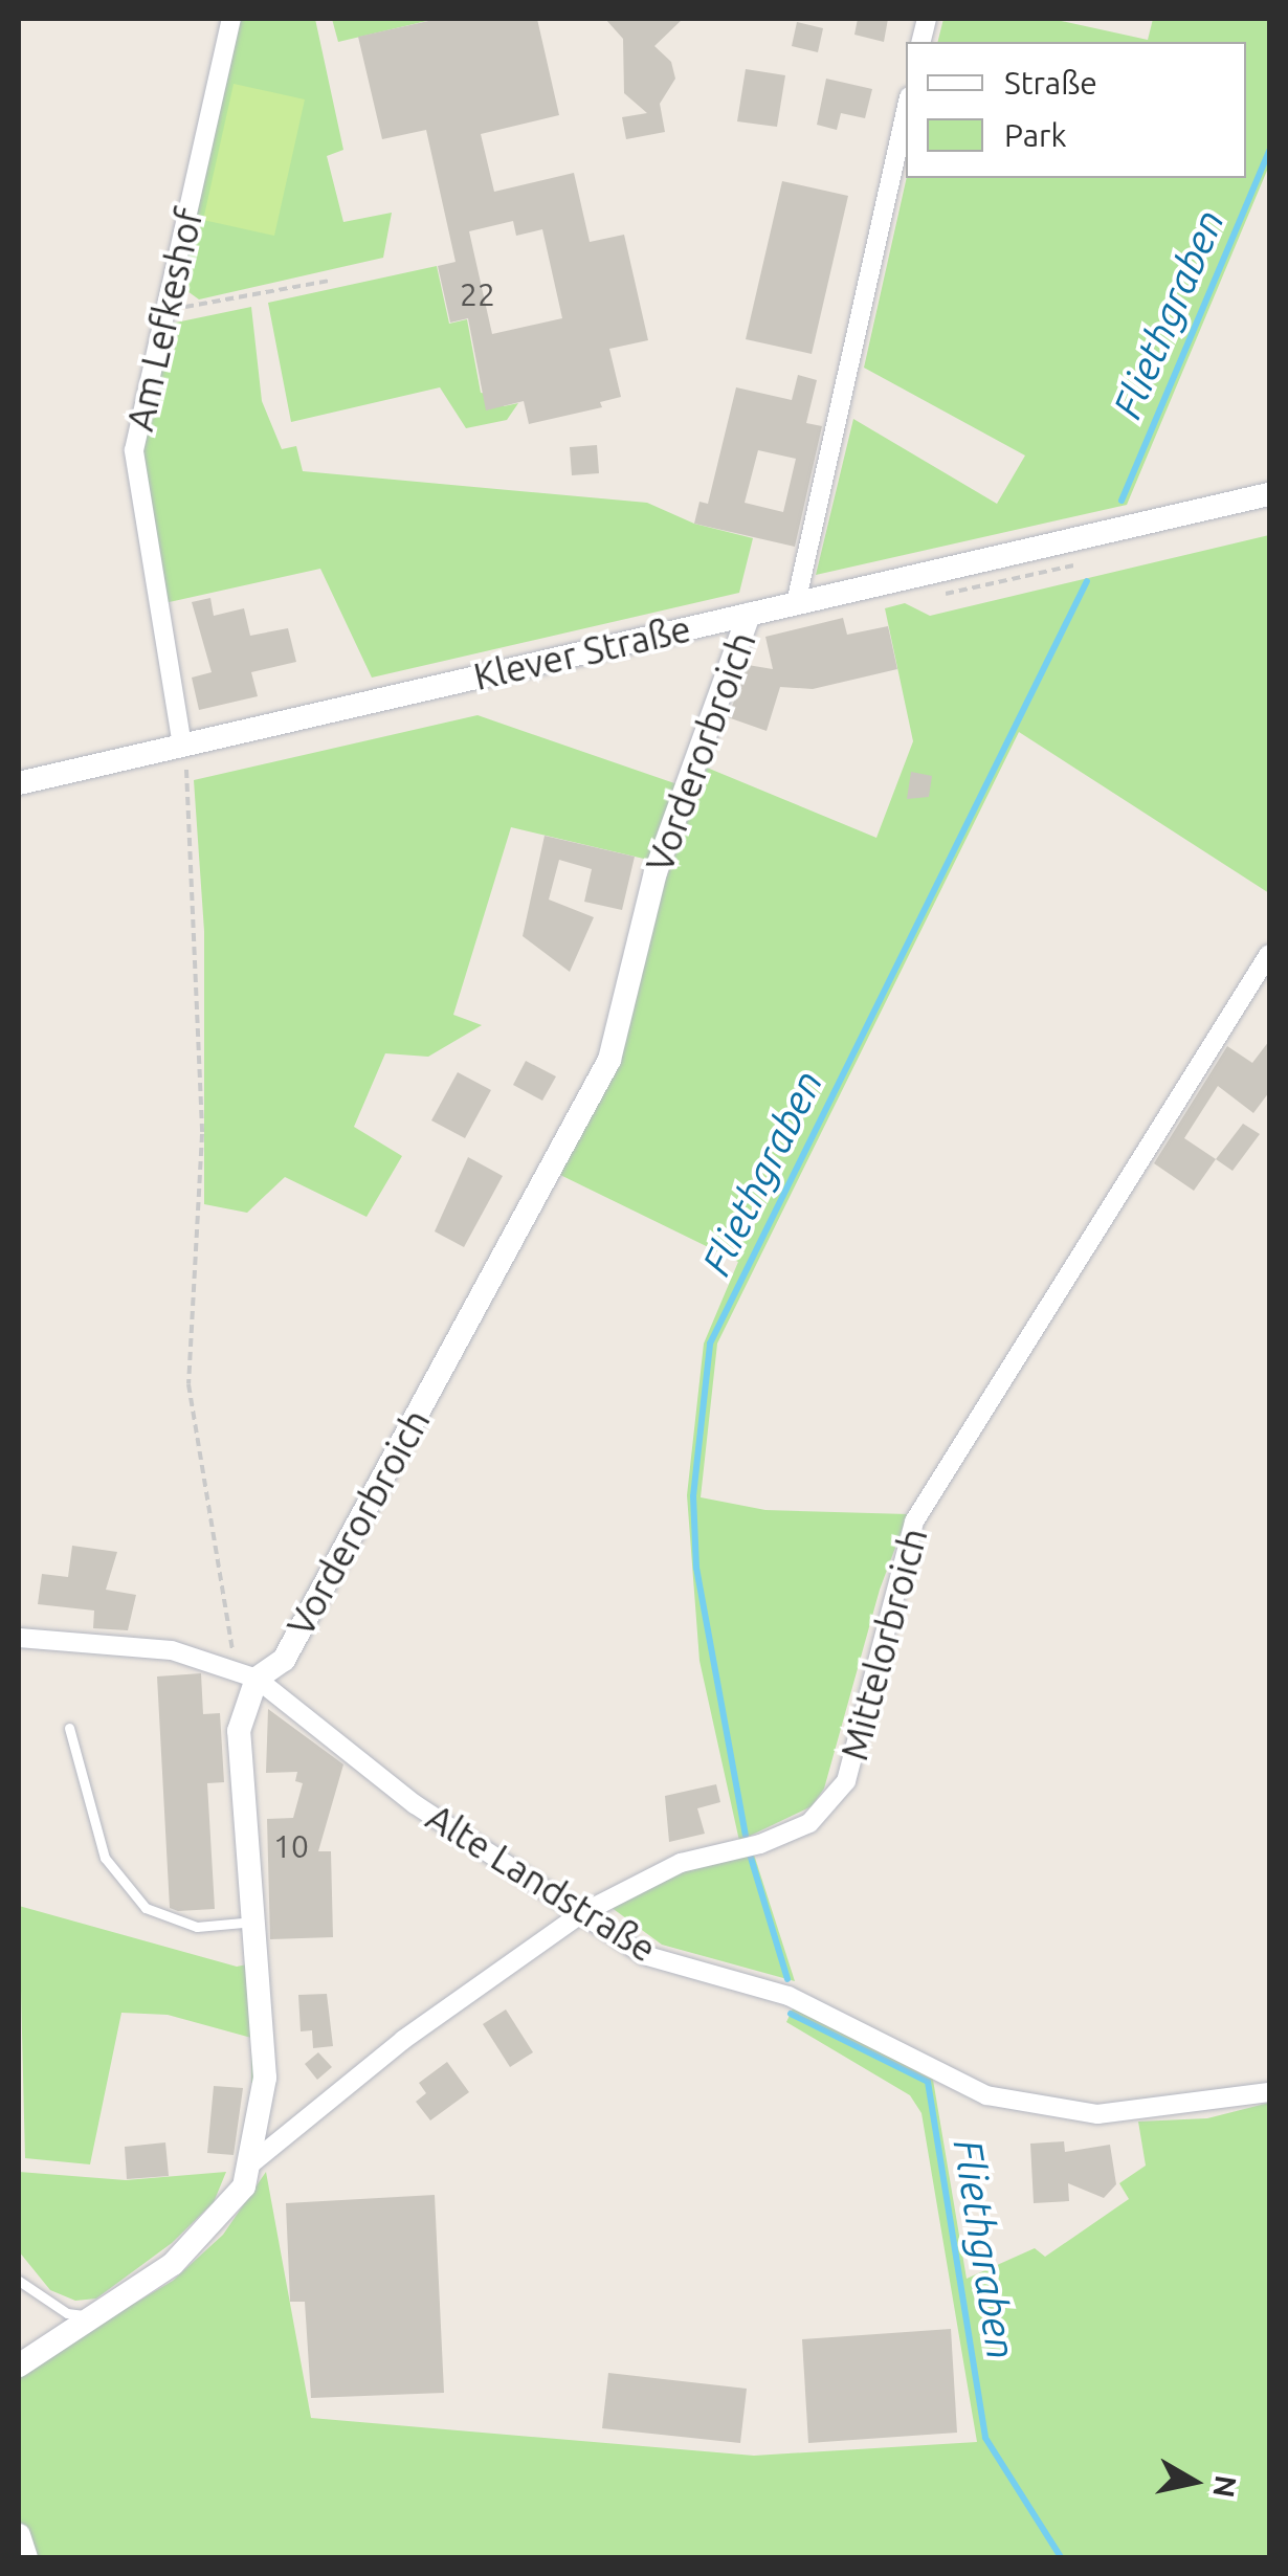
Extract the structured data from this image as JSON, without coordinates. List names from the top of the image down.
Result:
{
  "streets": {
    "street": [
      "Am Lefkeshof",
      "Klever Straße",
      "Vorderorbroich",
      "Mittelorbroich",
      "Alte Landstraße"
    ]
  },
  "crossings": [
    ["Am Lefkeshof", "Klever Straße"],
    ["Klever Straße", "Vorderorbroich"],
    ["Vorderorbroich", "Mittelorbroich"],
    ["Vorderorbroich", "Alte Landstraße"],
    ["Mittelorbroich", "Alte Landstraße"]
  ],
  "water": ["Fliethgraben"],
  "house_numbers": ["22", "10"],
  "legend": ["Straße", "Park"],
  "north": "right"
}
